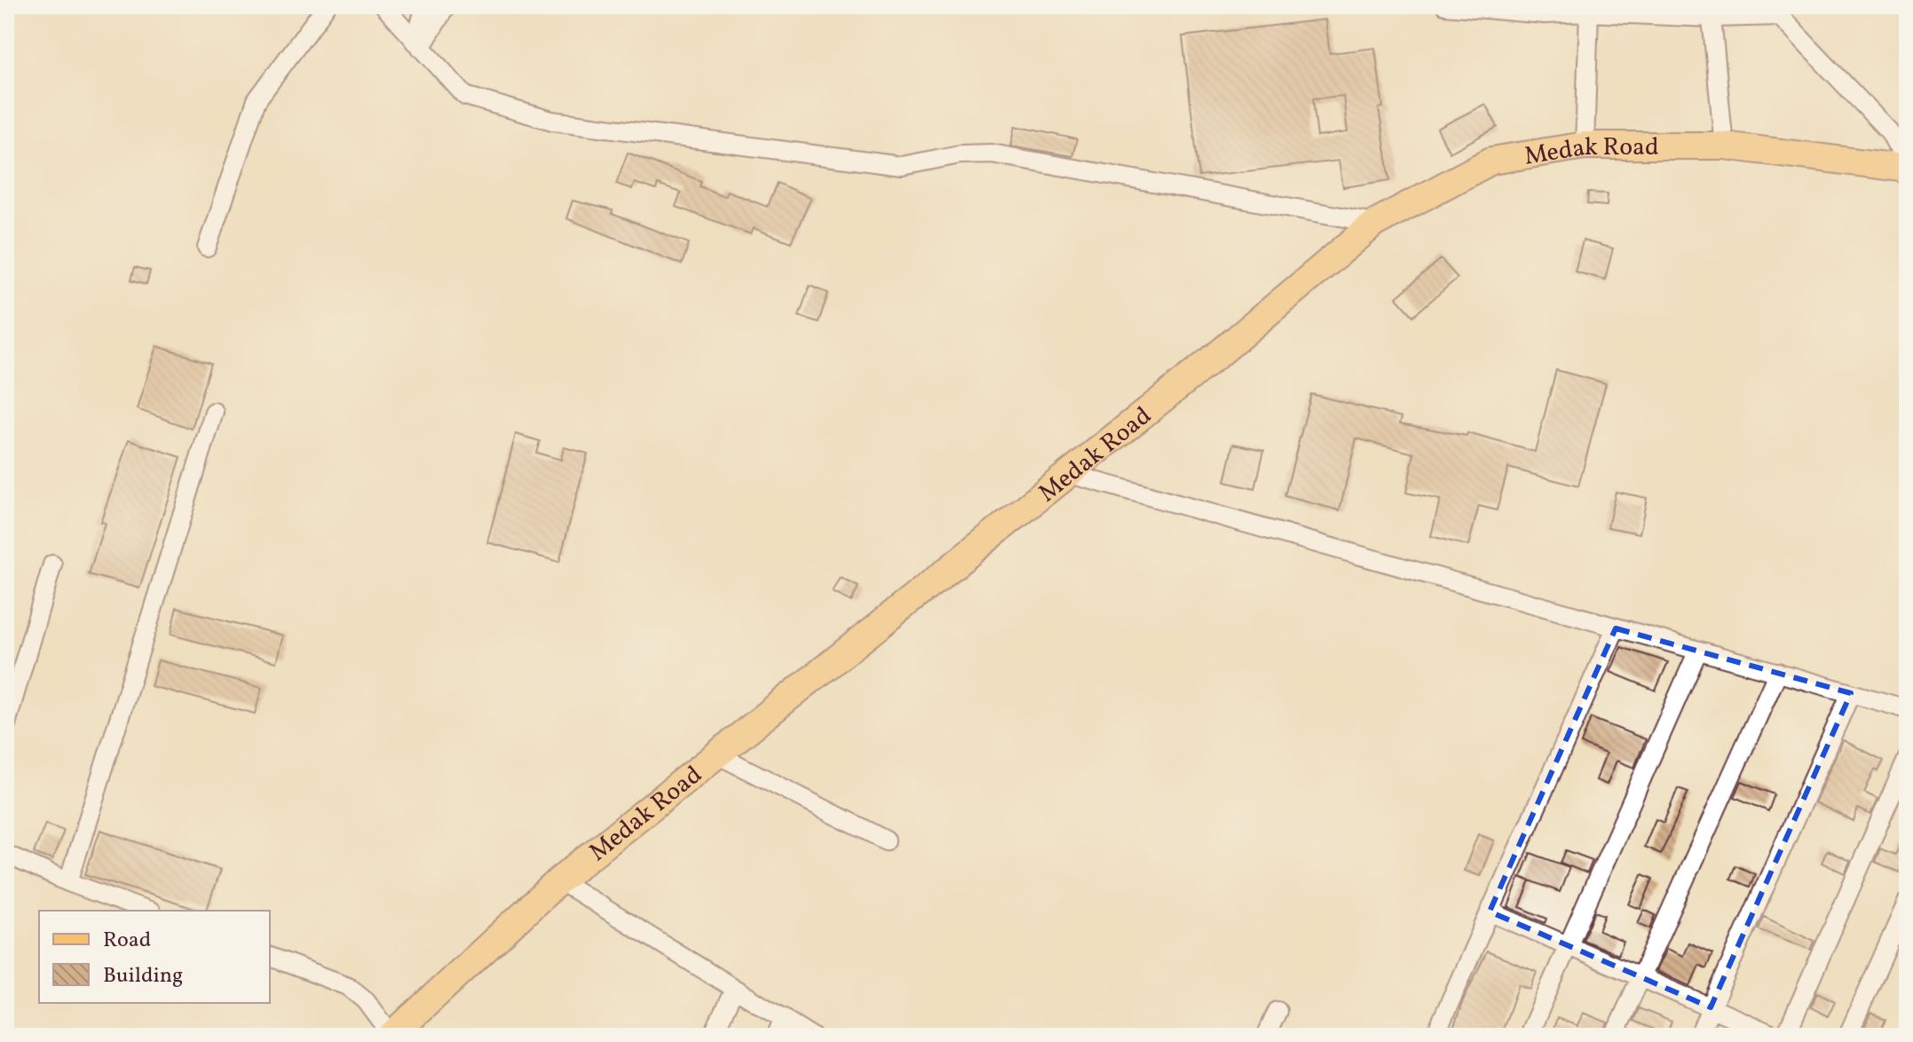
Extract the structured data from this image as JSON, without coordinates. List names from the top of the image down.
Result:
{
  "streets": {
    "main road": ["Medak Road"]
  },
  "legend": ["Road", "Building"]
}
